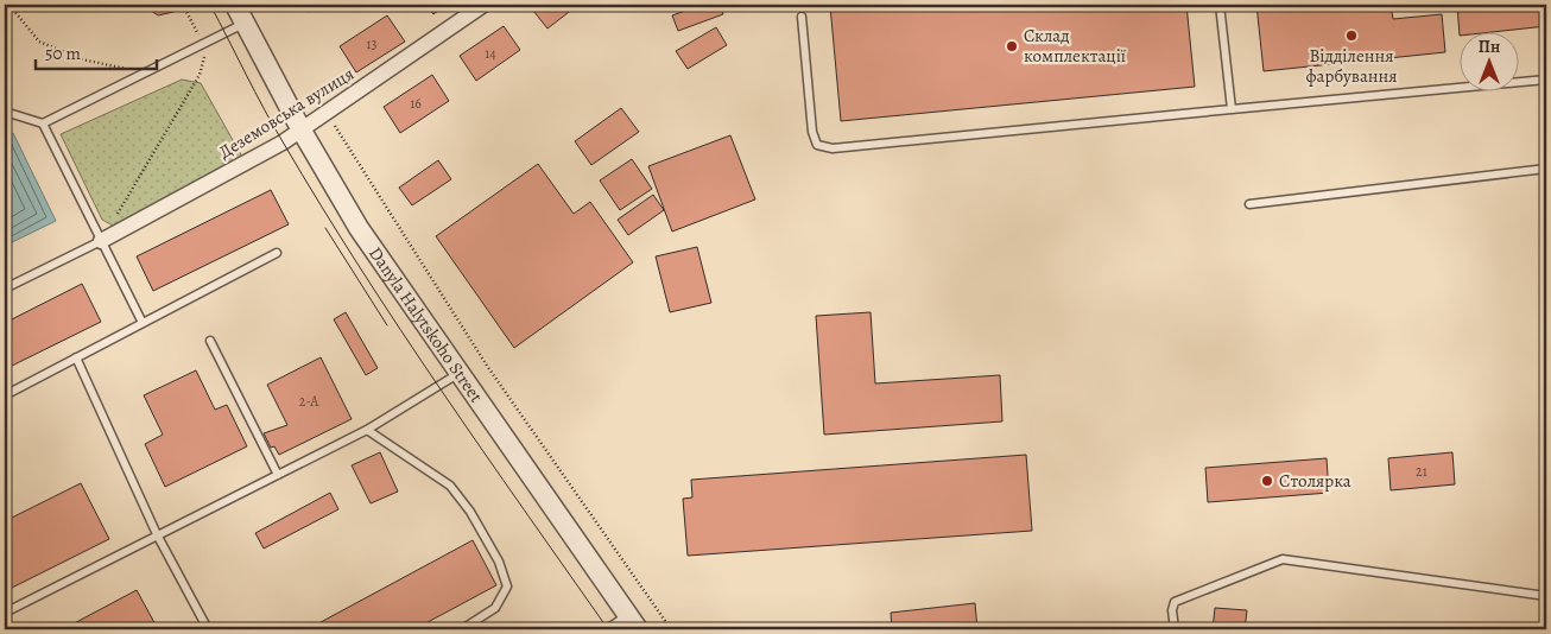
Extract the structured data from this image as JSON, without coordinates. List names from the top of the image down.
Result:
{
  "streets": {
    "street": ["Деземовська вулиця", "Danyla Halytskoho Street"]
  },
  "crossings": [
    ["Деземовська вулиця", "Danyla Halytskoho Street"]
  ],
  "places": ["Відділення фарбування", "Склад комплектації", "Столярка"],
  "house_numbers": [
    "13",
    "14",
    "16",
    "2-А",
    "21"
  ],
  "scale_bar": "50 m",
  "north": "top"
}
